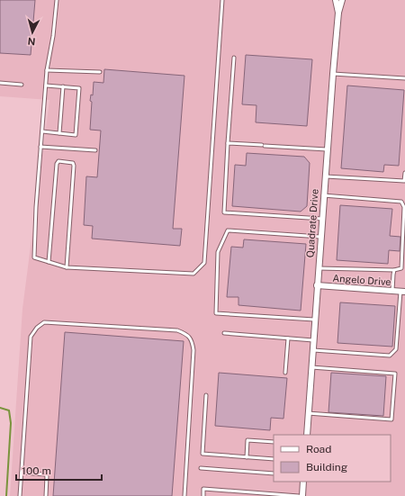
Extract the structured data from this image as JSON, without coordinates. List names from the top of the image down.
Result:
{
  "streets": {
    "street": ["Quadrate Drive", "Angelo Drive"]
  },
  "crossings": [
    ["Quadrate Drive", "Angelo Drive"]
  ],
  "legend": ["Road", "Building"],
  "scale_bar": "100 m",
  "north": "bottom"
}
